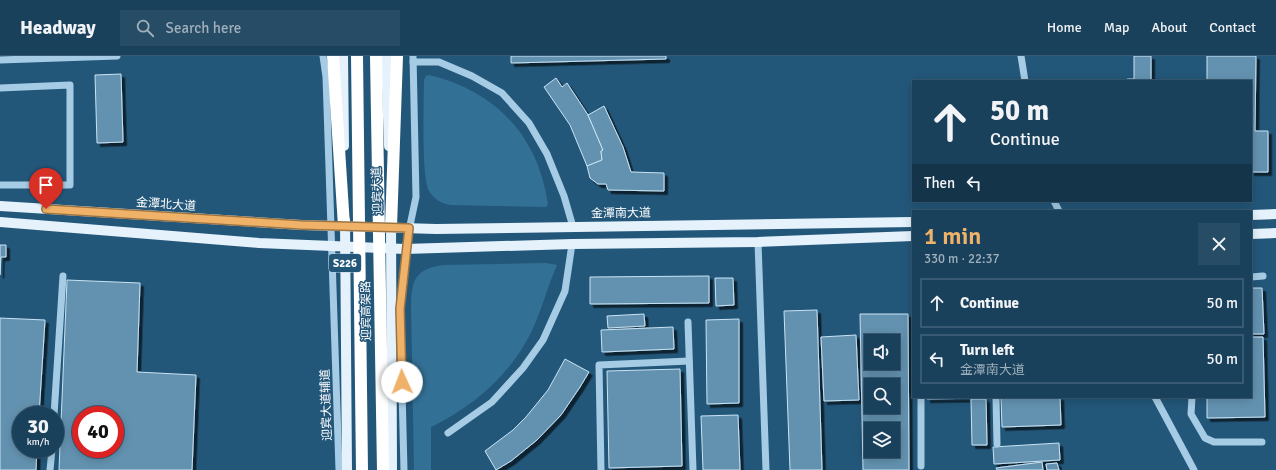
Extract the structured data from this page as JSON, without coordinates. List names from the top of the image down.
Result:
{
  "streets": {
    "highway": ["迎宾高架路"],
    "main road": [
      "迎宾大道",
      "金潭北大道",
      "金潭南大道",
      "S226"
    ],
    "street": ["迎宾大道辅道"]
  },
  "crossings": [
    ["迎宾大道", "金潭南大道"],
    ["金潭北大道", "金潭南大道"],
    ["金潭北大道", "迎宾大道辅道"],
    ["金潭南大道", "S226"],
    ["金潭南大道", "迎宾大道辅道"]
  ],
  "page": {
    "header": "Headway",
    "search": "Search here",
    "nav": [
      "Home",
      "Map",
      "About",
      "Contact"
    ],
    "turn": ["50 m", "Continue"],
    "then": "Then",
    "heading": ["1 min", "330 m · 22:37"],
    "list": [
      {
        "name": "Continue",
        "value": "50 m"
      },
      {
        "name": "Turn left",
        "note": "金潭南大道",
        "value": "50 m"
      }
    ],
    "speed": "30 km/h",
    "limit": "40"
  }
}
